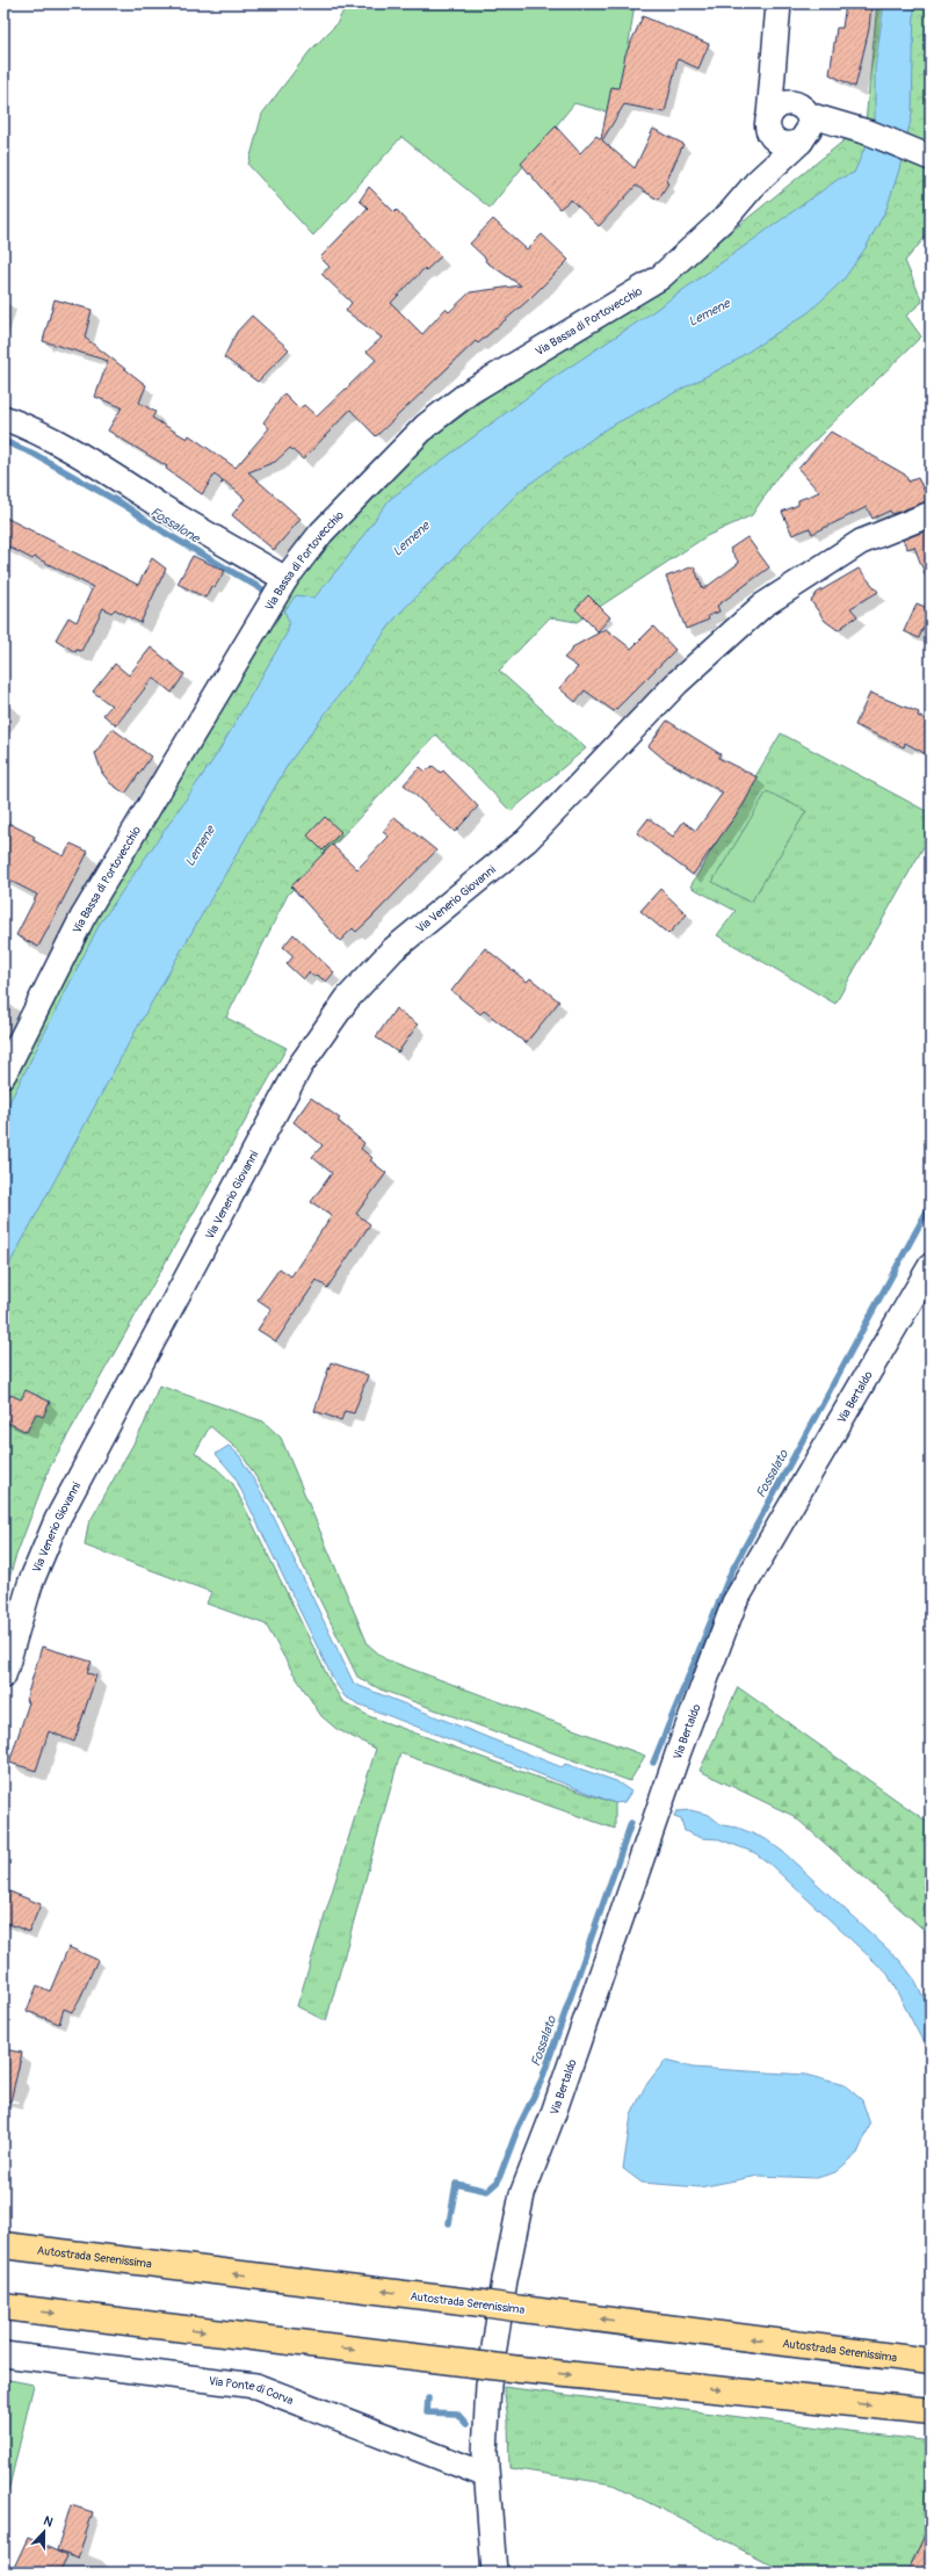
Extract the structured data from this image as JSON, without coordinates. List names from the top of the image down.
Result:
{
  "streets": {
    "highway": ["Autostrada Serenissima"],
    "street": [
      "Via Bassa di Portovecchio",
      "Via Venerio Giovanni",
      "Via Bertaldo",
      "Via Ponte di Corva"
    ]
  },
  "crossings": [
    ["Via Bertaldo", "Via Ponte di Corva"]
  ],
  "water": ["Lemene", "Fossalone", "Fossalato"],
  "north": "top"
}
